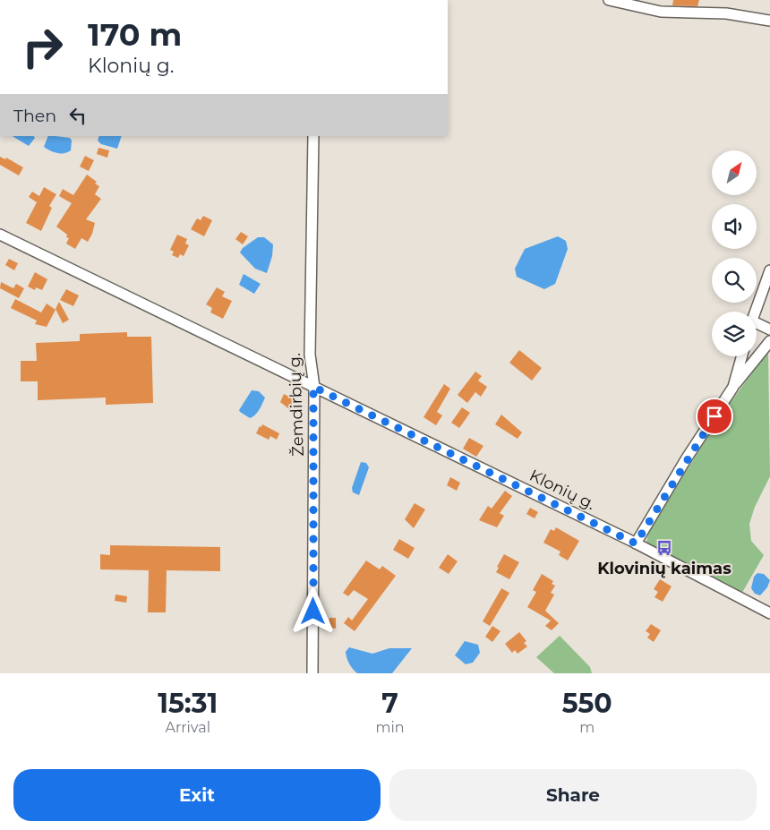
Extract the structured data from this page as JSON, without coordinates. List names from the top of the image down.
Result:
{
  "streets": {
    "street": ["Žemdirbių g.", "Klonių g."]
  },
  "crossings": [
    ["Žemdirbių g.", "Klonių g."]
  ],
  "places": {
    "bus stop": ["Klovinių kaimas"]
  },
  "north": "top right",
  "page": {
    "turn": ["170 m", "Klonių g."],
    "then": "Then",
    "eta": [
      "15:31",
      "Arrival",
      "7",
      "min",
      "550",
      "m"
    ],
    "buttons": ["Exit", "Share"]
  }
}
